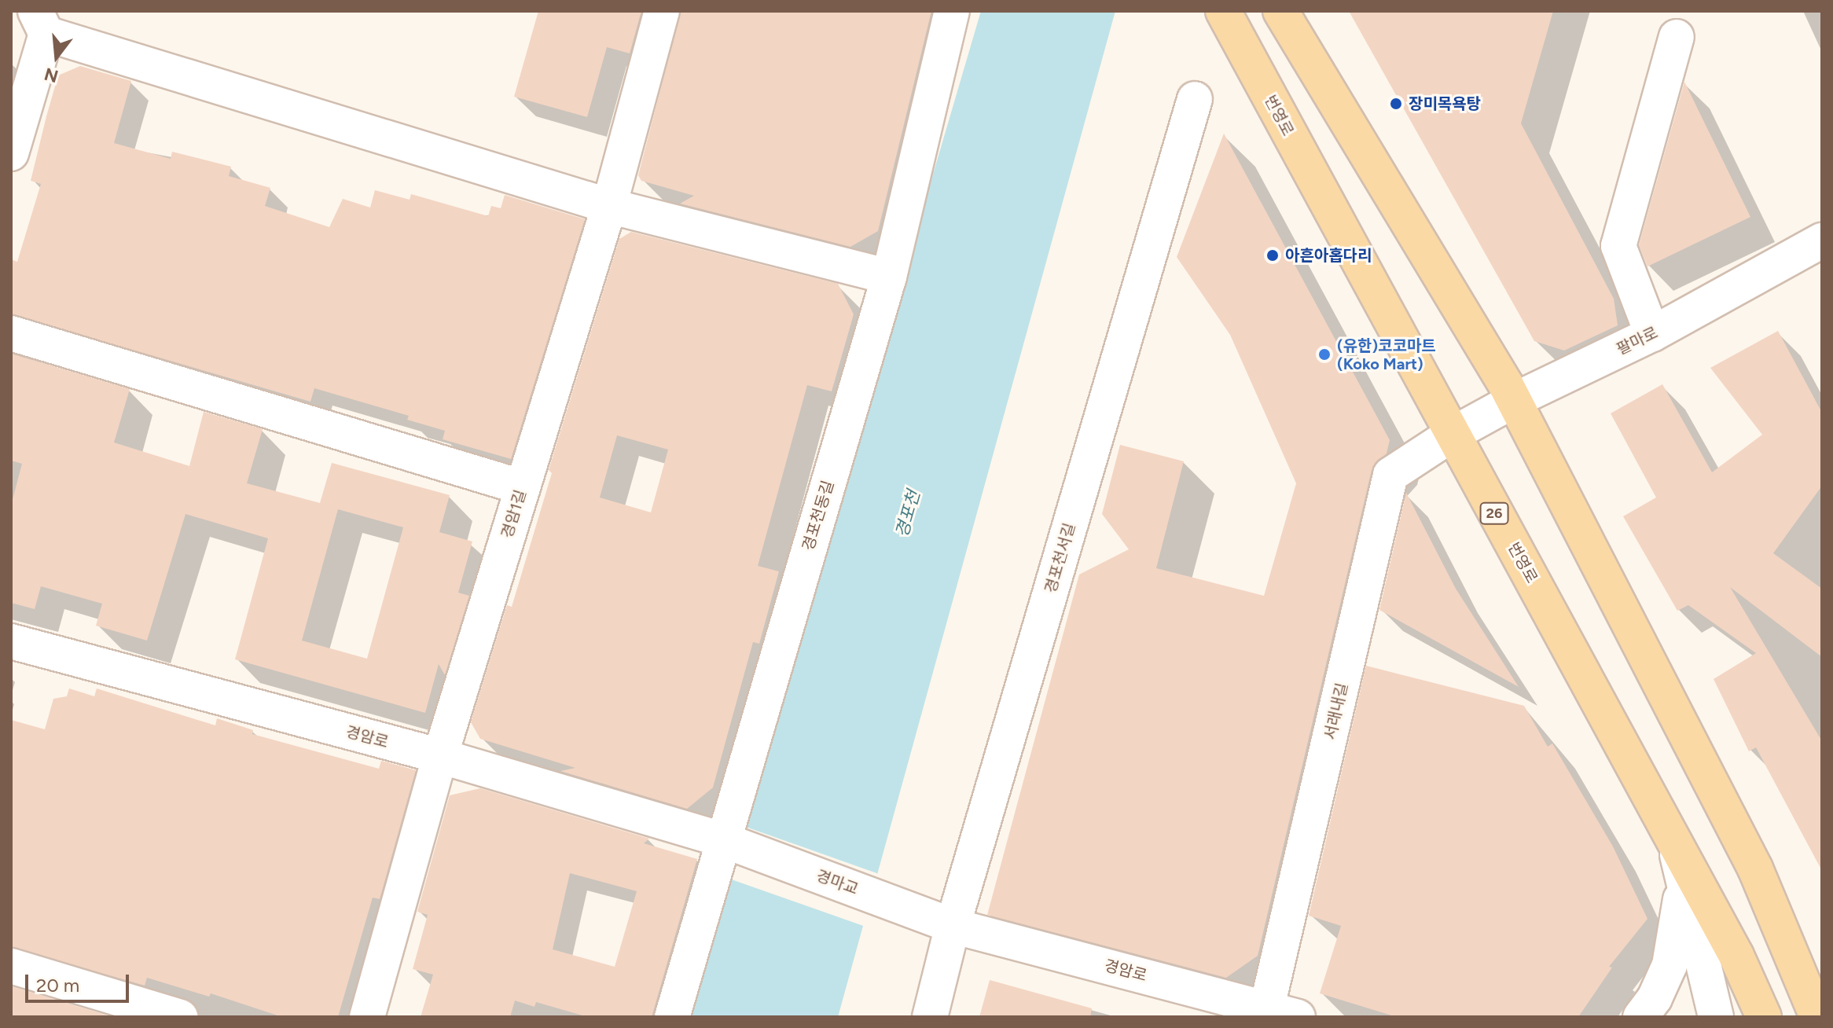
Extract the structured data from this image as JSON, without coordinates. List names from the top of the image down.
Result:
{
  "streets": {
    "main road": ["번영로", "26"],
    "street": [
      "팔마로",
      "경암1길",
      "경포천동길",
      "경포천서길",
      "서래내길",
      "경암로",
      "경마교"
    ]
  },
  "crossings": [
    ["번영로", "팔마로"],
    ["번영로", "서래내길"],
    ["팔마로", "서래내길"],
    ["경암1길", "경암로"],
    ["경포천동길", "경암로"],
    ["경포천동길", "경마교"],
    ["경포천서길", "경암로"],
    ["경포천서길", "경마교"],
    ["서래내길", "경암로"],
    ["경암로", "경마교"]
  ],
  "water": ["경포천"],
  "places": ["장미목욕탕", "아흔아홉다리", "(유한)코코마트 (Koko Mart)"],
  "scale_bar": "20 m",
  "north": "bottom"
}
